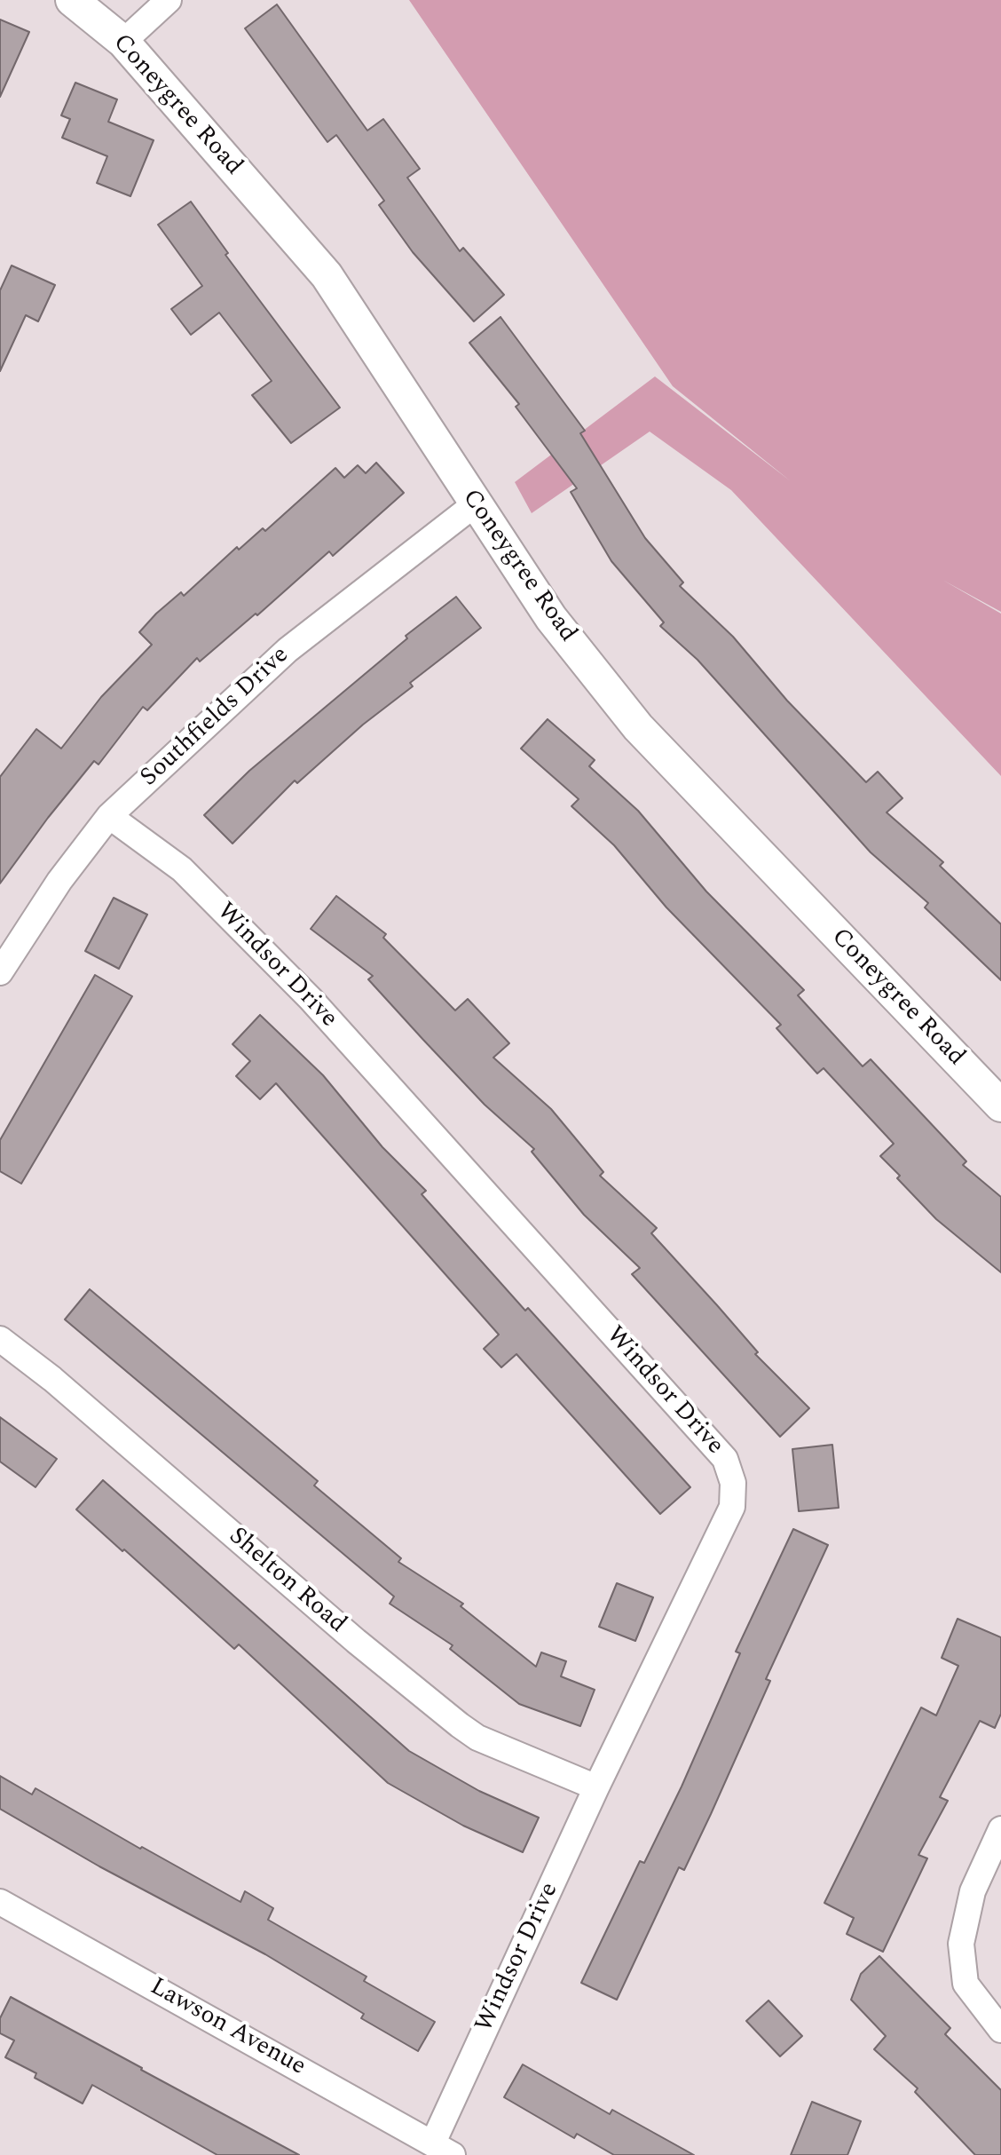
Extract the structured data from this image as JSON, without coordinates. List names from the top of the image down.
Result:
{
  "streets": {
    "street": [
      "Coneygree Road",
      "Southfields Drive",
      "Windsor Drive",
      "Shelton Road",
      "Lawson Avenue"
    ]
  },
  "crossings": [
    ["Coneygree Road", "Southfields Drive"],
    ["Southfields Drive", "Windsor Drive"],
    ["Windsor Drive", "Shelton Road"],
    ["Windsor Drive", "Lawson Avenue"]
  ]
}
